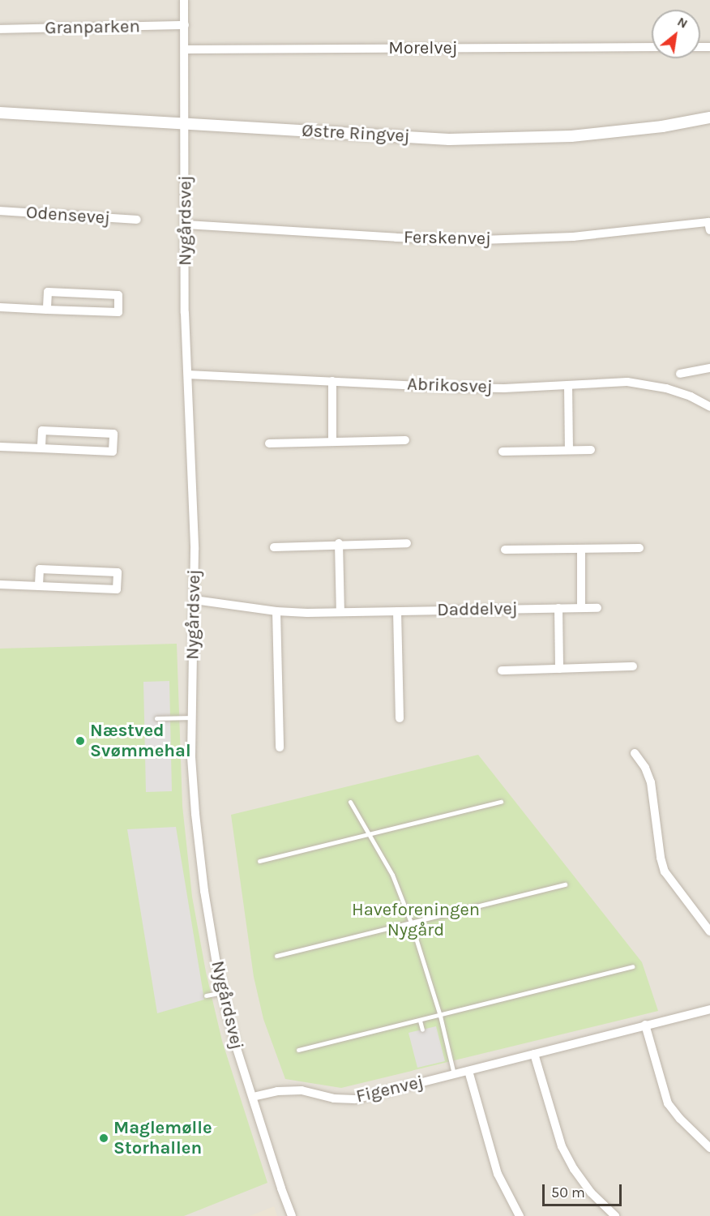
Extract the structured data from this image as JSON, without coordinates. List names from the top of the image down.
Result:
{
  "streets": {
    "street": [
      "Granparken",
      "Morelvej",
      "Østre Ringvej",
      "Odensevej",
      "Nygårdsvej",
      "Ferskenvej",
      "Abrikosvej",
      "Daddelvej",
      "Figenvej"
    ]
  },
  "crossings": [
    ["Granparken", "Nygårdsvej"],
    ["Morelvej", "Nygårdsvej"],
    ["Østre Ringvej", "Nygårdsvej"],
    ["Nygårdsvej", "Ferskenvej"],
    ["Nygårdsvej", "Abrikosvej"],
    ["Nygårdsvej", "Daddelvej"],
    ["Nygårdsvej", "Figenvej"]
  ],
  "parks": ["Haveforeningen Nygård"],
  "places": ["Næstved Svømmehal", "Maglemølle Storhallen"],
  "scale_bar": "50 m",
  "north": "top right"
}
